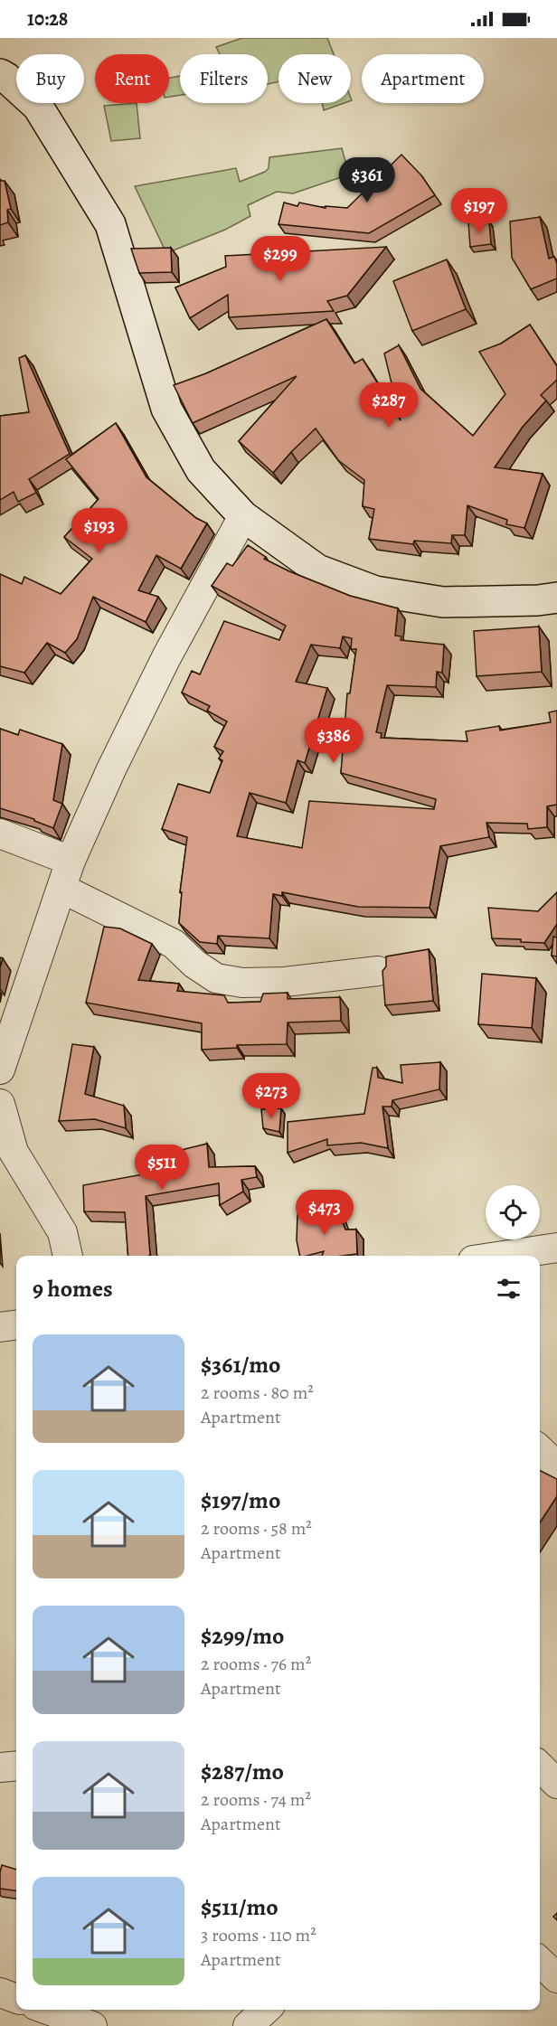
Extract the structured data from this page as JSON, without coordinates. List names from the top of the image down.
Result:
{
  "page": {
    "status": "10:28",
    "chip": [
      "Buy",
      "Rent",
      "Filters",
      "New",
      "Apartment"
    ],
    "price": [
      "$361",
      "$197",
      "$299",
      "$287",
      "$193",
      "$386",
      "$273",
      "$511",
      "$473"
    ],
    "heading": "9 homes",
    "list": [
      {
        "name": "$361/mo",
        "note": "2 rooms · 80 m² · Apartment"
      },
      {
        "name": "$197/mo",
        "note": "2 rooms · 58 m² · Apartment"
      },
      {
        "name": "$299/mo",
        "note": "2 rooms · 76 m² · Apartment"
      },
      {
        "name": "$287/mo",
        "note": "2 rooms · 74 m² · Apartment"
      },
      {
        "name": "$511/mo",
        "note": "3 rooms · 110 m² · Apartment"
      }
    ]
  }
}
